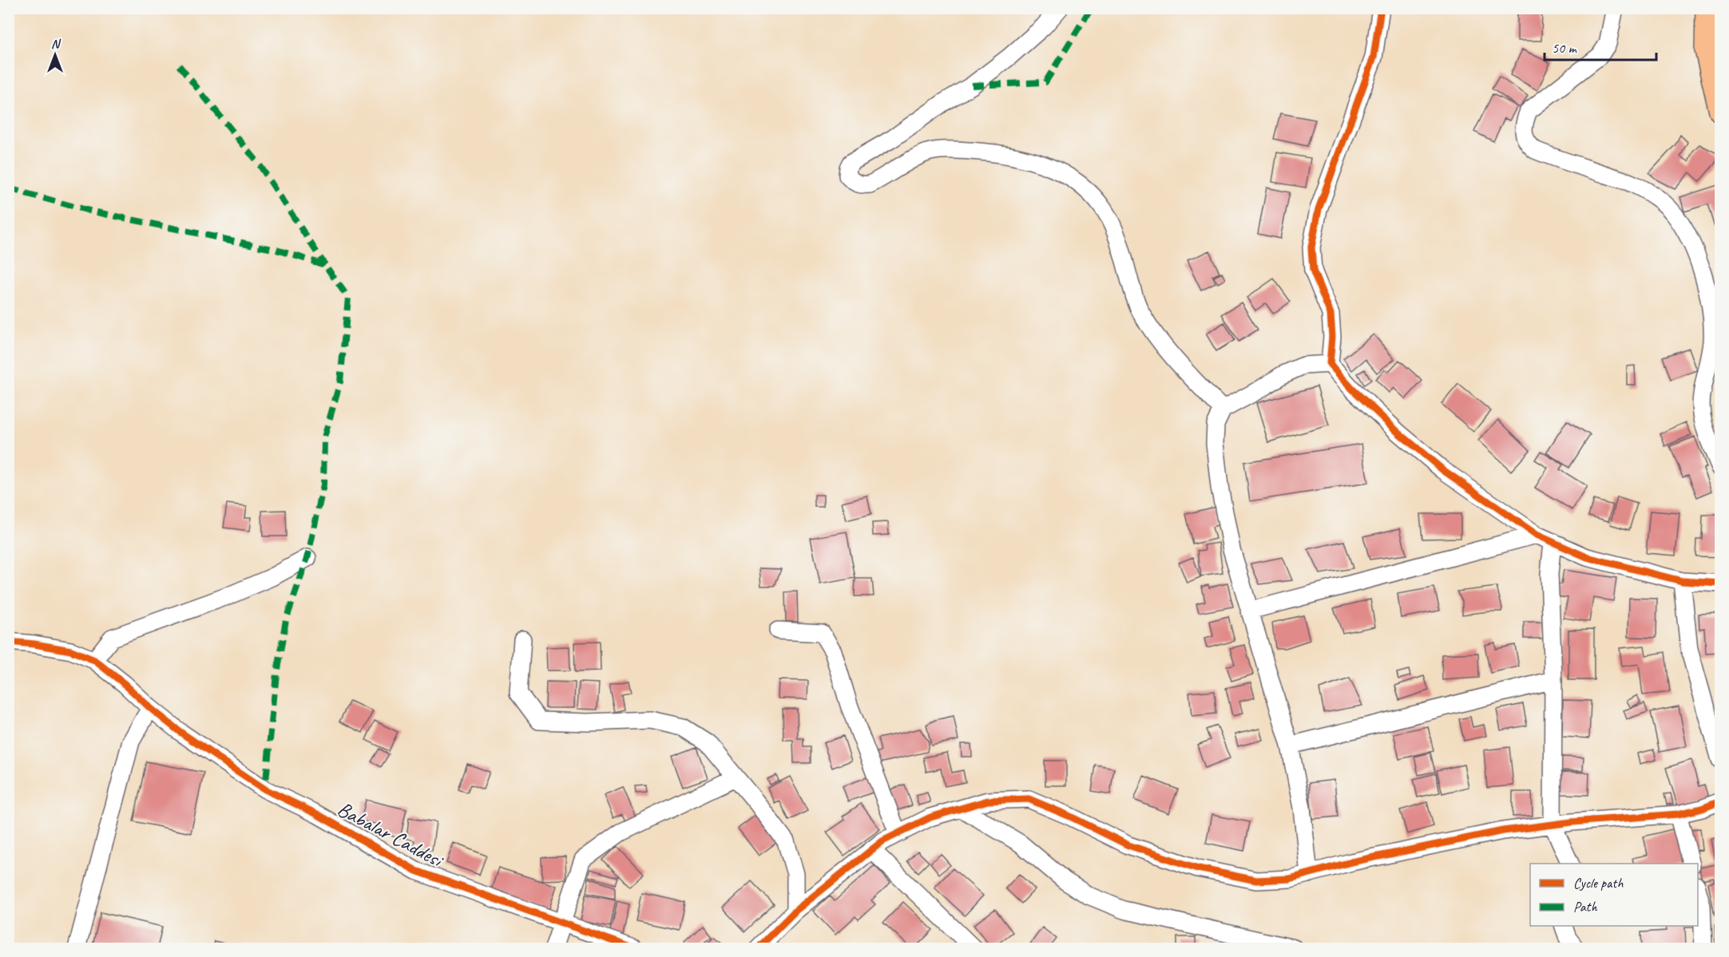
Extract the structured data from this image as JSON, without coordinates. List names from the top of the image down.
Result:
{
  "streets": {
    "street": ["Babalar Caddesi"]
  },
  "legend": ["Cycle path", "Path"],
  "scale_bar": "50 m",
  "north": "top"
}
